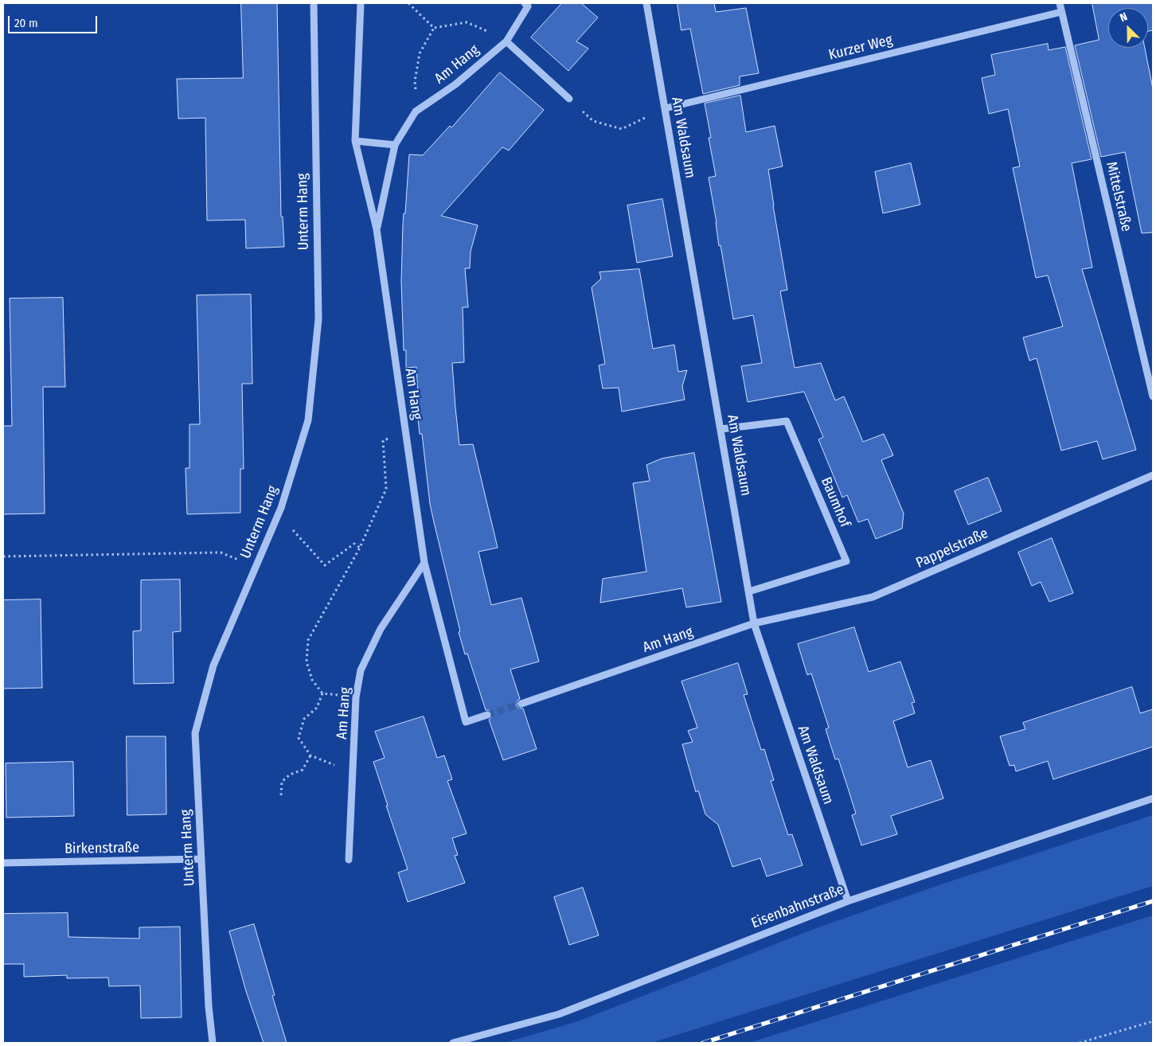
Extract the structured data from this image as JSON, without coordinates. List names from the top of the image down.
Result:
{
  "streets": {
    "street": [
      "Kurzer Weg",
      "Am Hang",
      "Am Waldsaum",
      "Mittelstraße",
      "Unterm Hang",
      "Baumhof",
      "Pappelstraße",
      "Birkenstraße",
      "Eisenbahnstraße"
    ]
  },
  "crossings": [
    ["Kurzer Weg", "Am Waldsaum"],
    ["Kurzer Weg", "Mittelstraße"],
    ["Am Hang", "Am Waldsaum"],
    ["Am Hang", "Pappelstraße"],
    ["Am Waldsaum", "Baumhof"],
    ["Am Waldsaum", "Pappelstraße"],
    ["Am Waldsaum", "Eisenbahnstraße"],
    ["Unterm Hang", "Birkenstraße"]
  ],
  "scale_bar": "20 m",
  "north": "top left"
}
